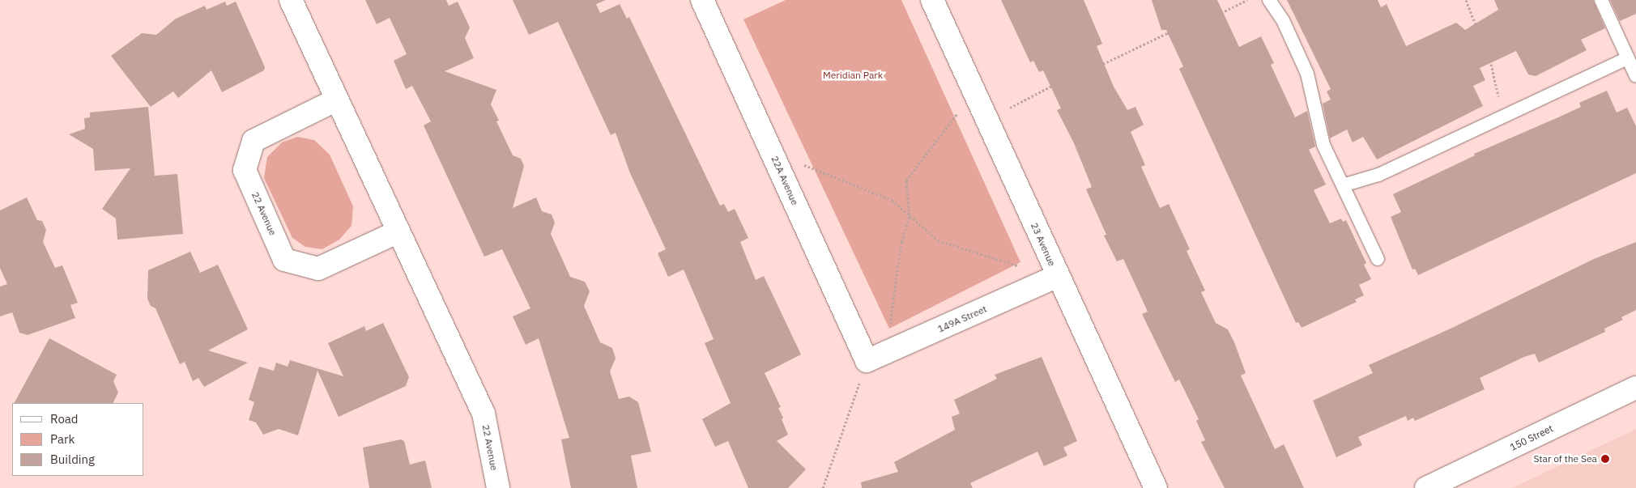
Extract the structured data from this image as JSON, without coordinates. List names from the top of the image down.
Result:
{
  "streets": {
    "street": [
      "22A Avenue",
      "22 Avenue",
      "23 Avenue",
      "149A Street",
      "150 Street"
    ]
  },
  "crossings": [
    ["22A Avenue", "149A Street"],
    ["23 Avenue", "149A Street"]
  ],
  "parks": ["Meridian Park"],
  "places": ["Star of the Sea"],
  "legend": ["Road", "Park", "Building"]
}
